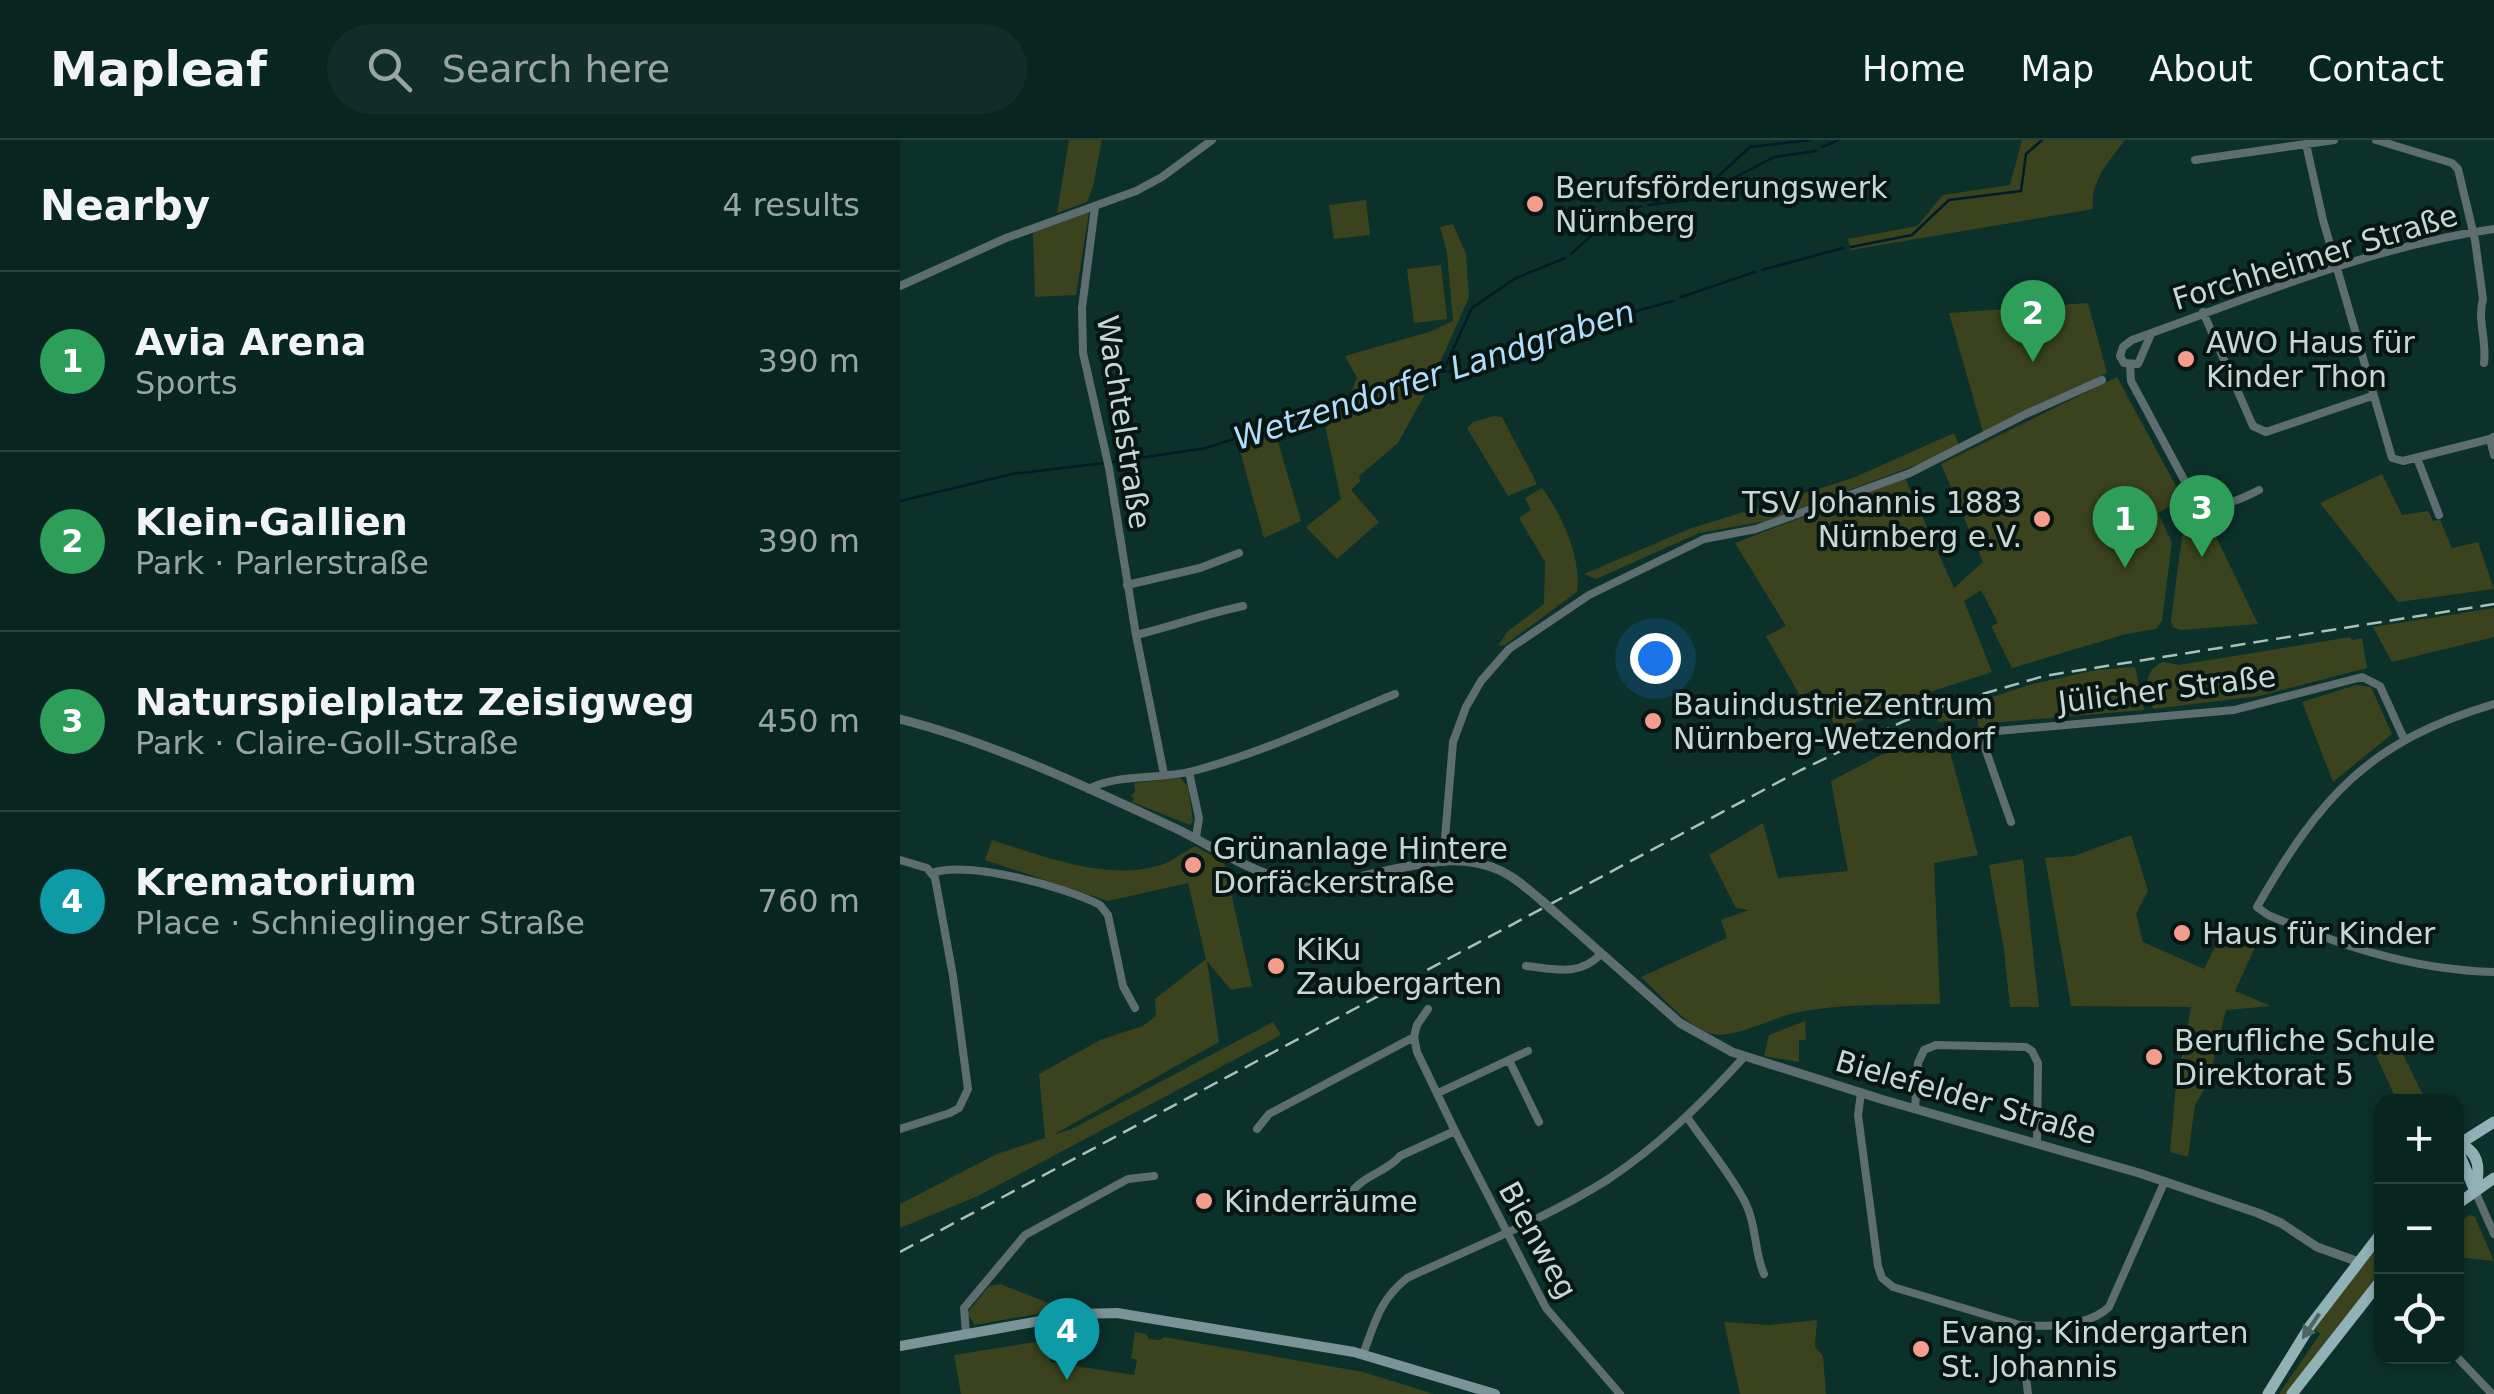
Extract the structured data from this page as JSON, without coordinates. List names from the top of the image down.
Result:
{
  "streets": {
    "street": [
      "Forchheimer Straße",
      "Wachtelstraße",
      "Jülicher Straße",
      "Bielefelder Straße",
      "Bienweg"
    ]
  },
  "water": ["Wetzendorfer Landgraben"],
  "places": [
    "Berufsförderungswerk Nürnberg",
    "AWO Haus für Kinder Thon",
    "TSV Johannis 1883 Nürnberg e.V.",
    "BauindustrieZentrum Nürnberg-Wetzendorf",
    "Grünanlage Hintere Dorfäckerstraße",
    "Haus für Kinder",
    "KiKu Zaubergarten",
    "Berufliche Schule Direktorat 5",
    "Kinderräume",
    "Evang. Kindergarten St. Johannis"
  ],
  "page": {
    "header": "Mapleaf",
    "search": "Search here",
    "nav": [
      "Home",
      "Map",
      "About",
      "Contact"
    ],
    "heading": ["Nearby", "4 results"],
    "list": [
      {
        "mark": "1",
        "name": "Avia Arena",
        "note": "Sports",
        "value": "390 m"
      },
      {
        "mark": "2",
        "name": "Klein-Gallien",
        "note": "Park · Parlerstraße",
        "value": "390 m"
      },
      {
        "mark": "3",
        "name": "Naturspielplatz Zeisigweg",
        "note": "Park · Claire-Goll-Straße",
        "value": "450 m"
      },
      {
        "mark": "4",
        "name": "Krematorium",
        "note": "Place · Schnieglinger Straße",
        "value": "760 m"
      }
    ],
    "pins": [
      "2",
      "3",
      "1",
      "4"
    ],
    "map_buttons": ["+", "−"]
  }
}
